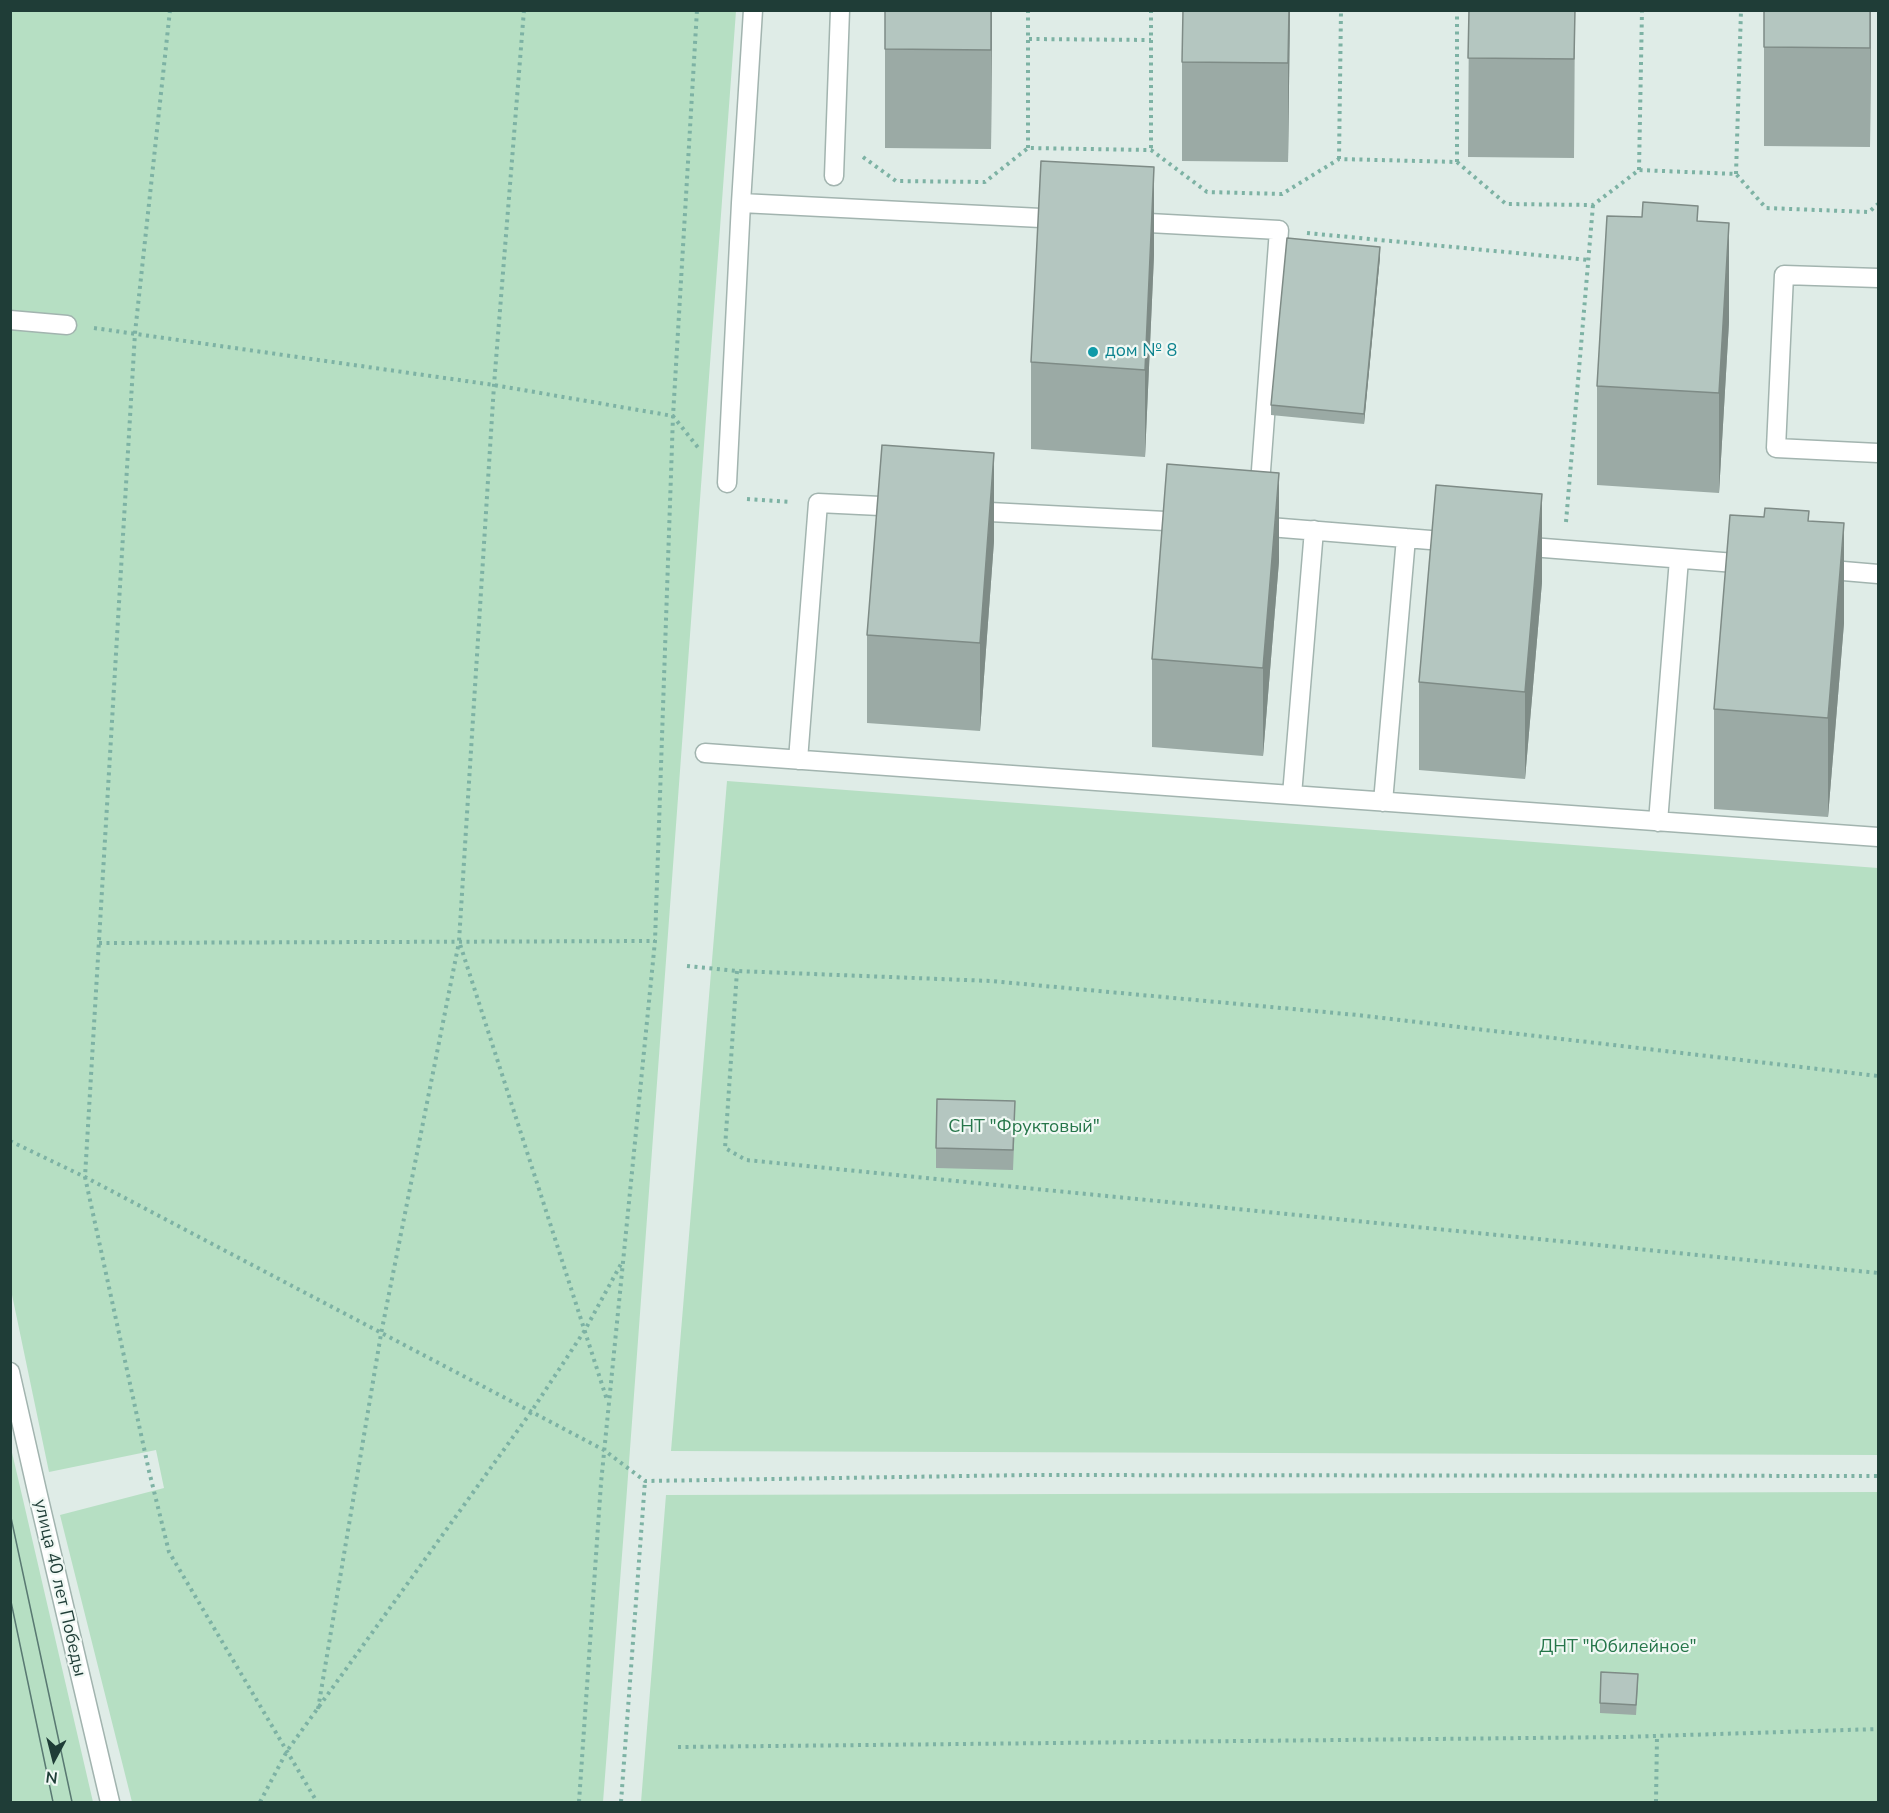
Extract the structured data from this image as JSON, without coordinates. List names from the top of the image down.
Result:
{
  "streets": {
    "street": ["улица 40 лет Победы"]
  },
  "parks": ["СНТ \"Фруктовый\"", "ДНТ \"Юбилейное\""],
  "places": ["дом № 8"],
  "north": "bottom"
}
